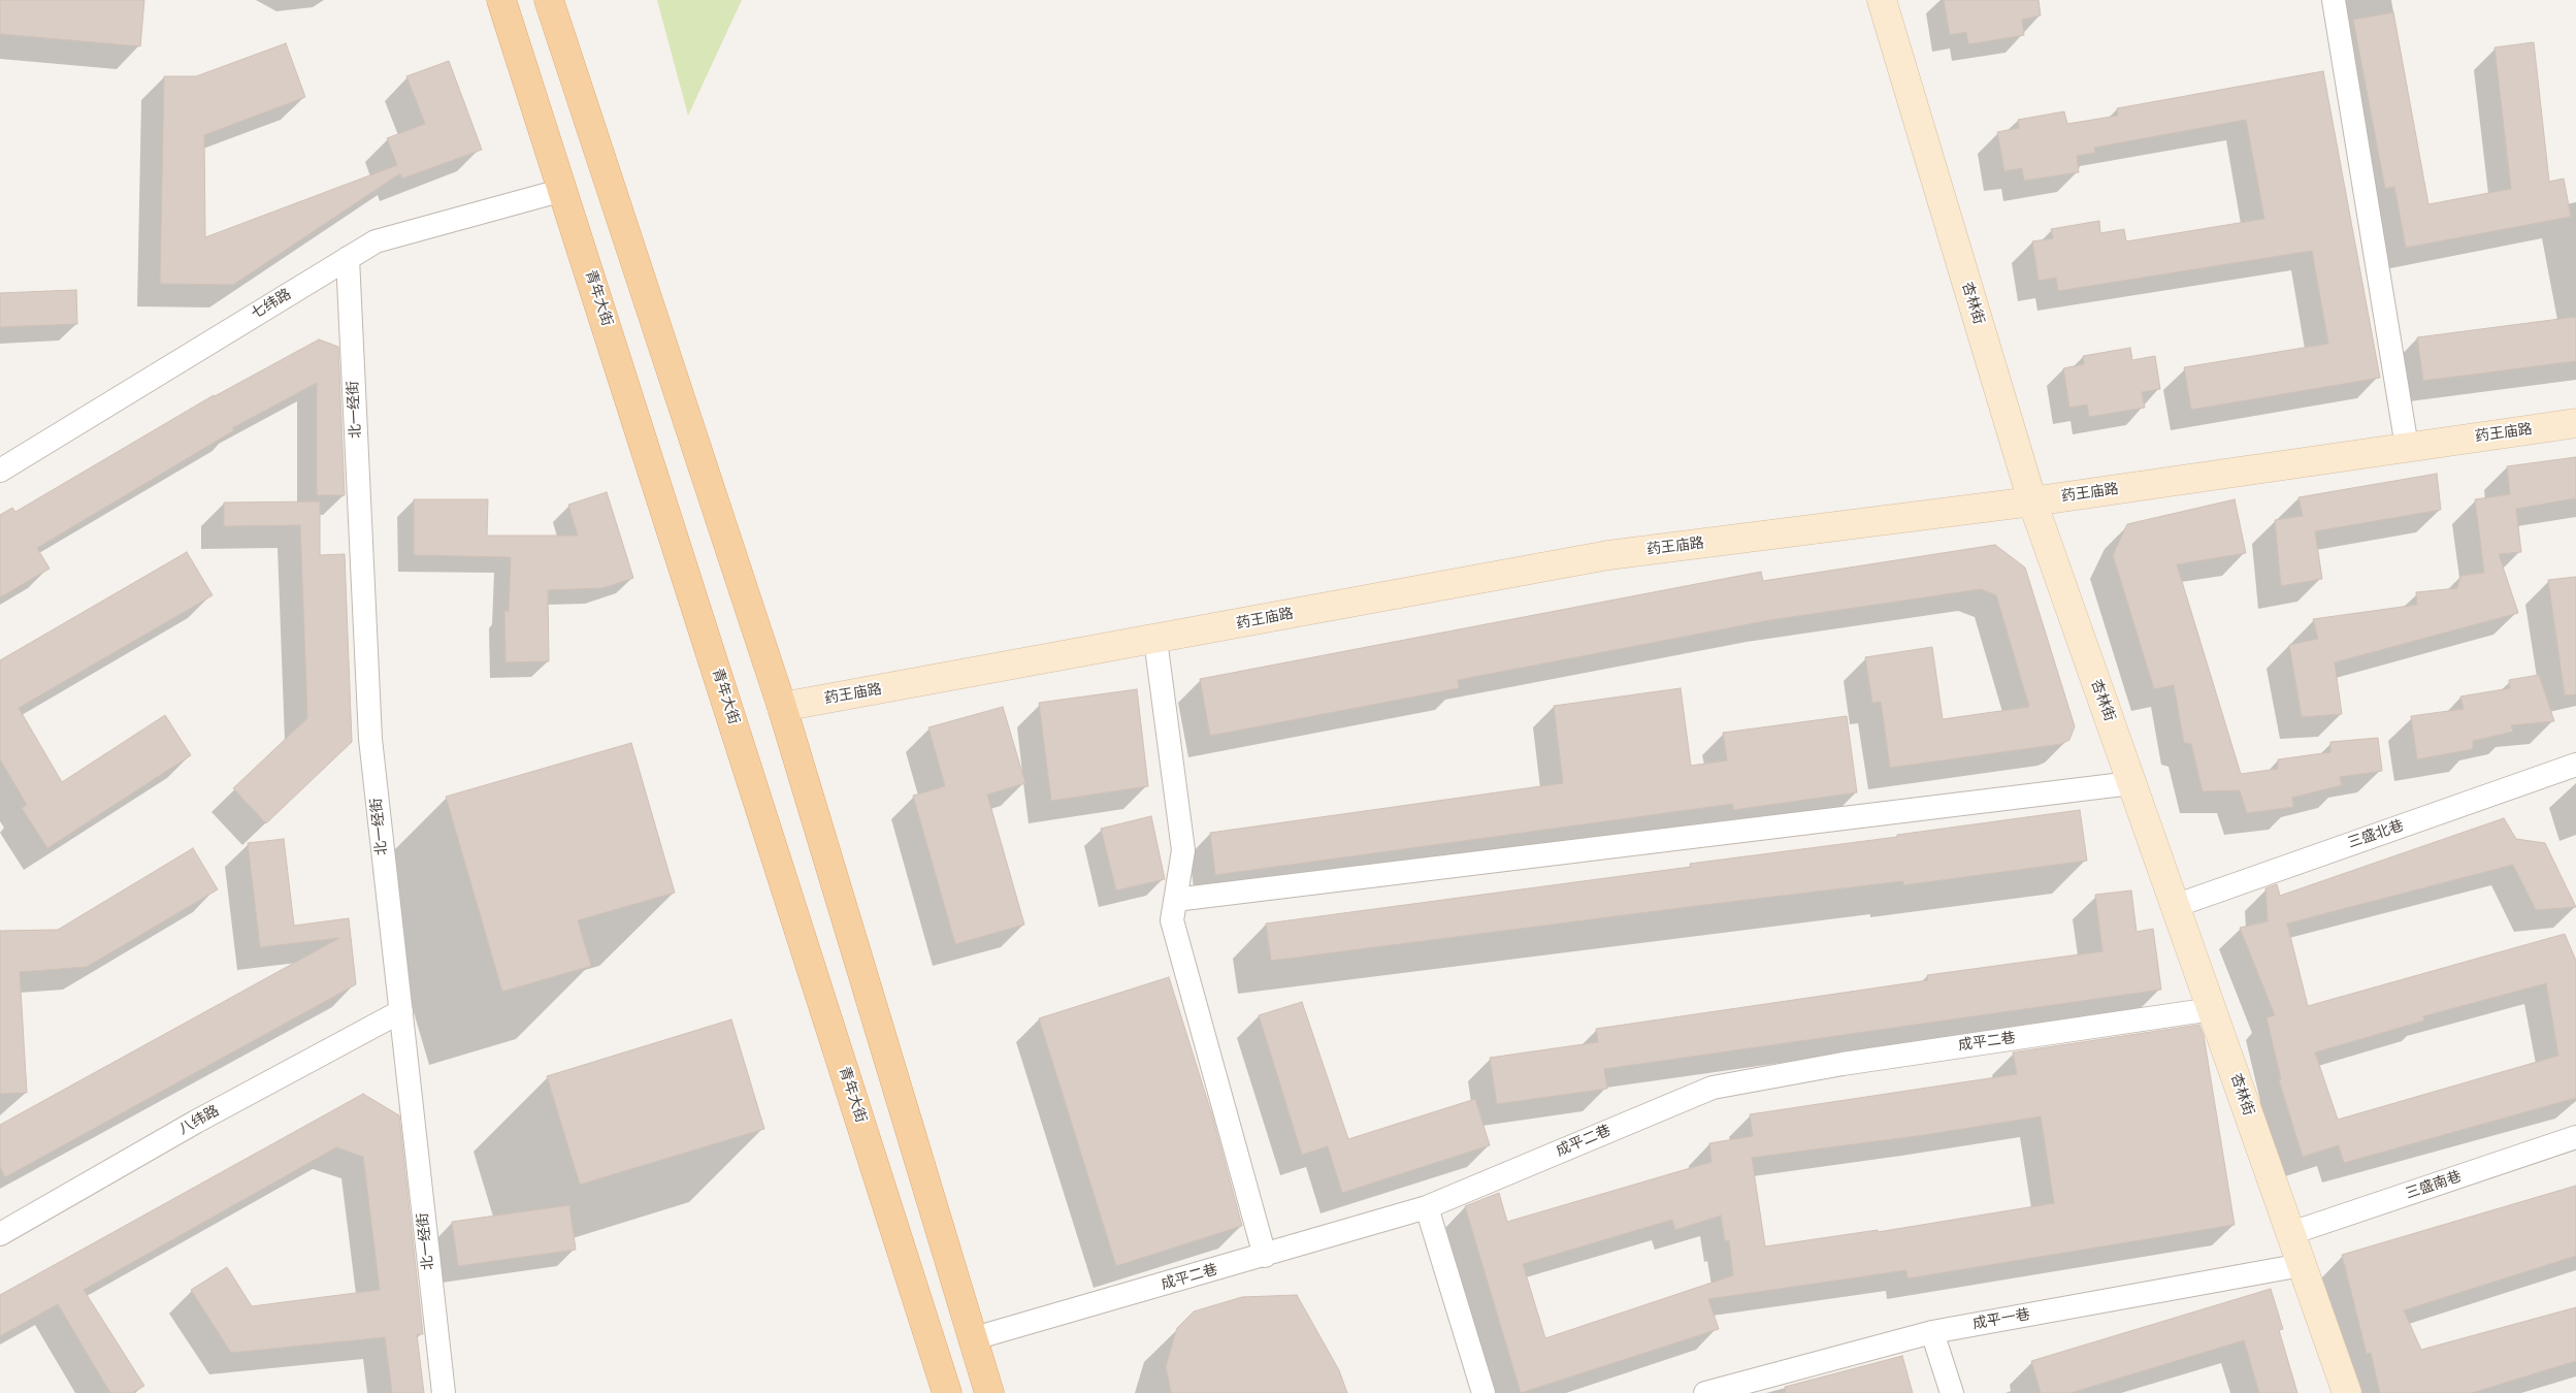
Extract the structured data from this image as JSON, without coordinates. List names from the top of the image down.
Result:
{
  "streets": {
    "main road": ["青年大街"],
    "street": [
      "杏林街",
      "七纬路",
      "北一经街",
      "药王庙路",
      "三盛北巷",
      "成平二巷",
      "八纬路",
      "三盛南巷",
      "成平一巷"
    ]
  },
  "crossings": [
    ["青年大街", "七纬路"],
    ["杏林街", "药王庙路"],
    ["杏林街", "三盛北巷"],
    ["杏林街", "成平二巷"],
    ["杏林街", "三盛南巷"],
    ["杏林街", "成平一巷"],
    ["七纬路", "北一经街"],
    ["北一经街", "八纬路"]
  ]
}
